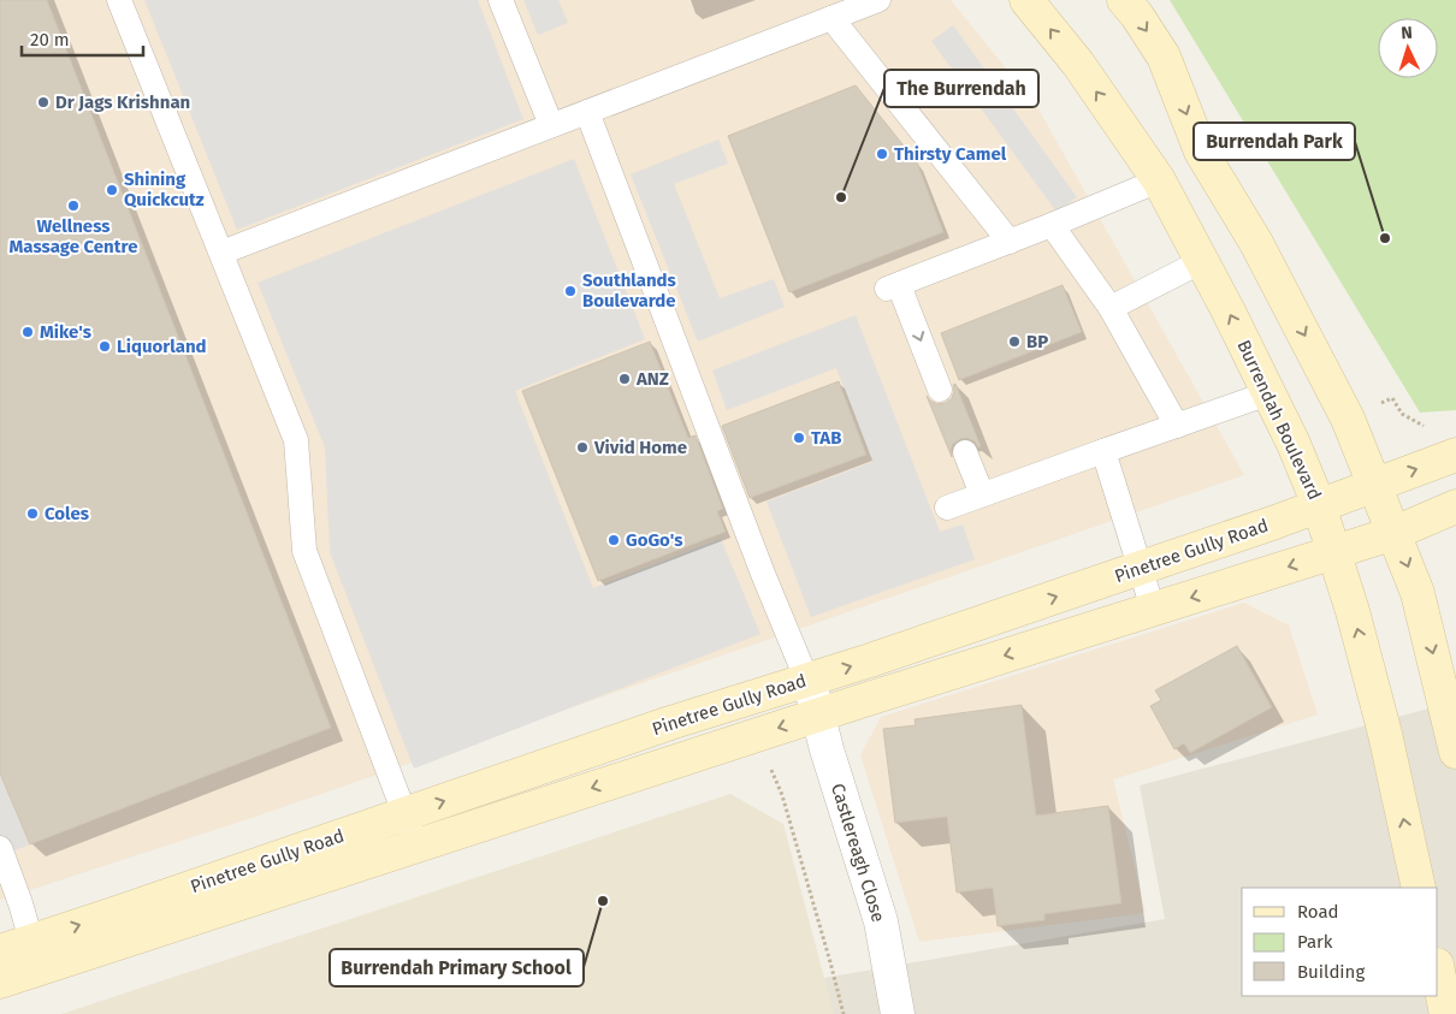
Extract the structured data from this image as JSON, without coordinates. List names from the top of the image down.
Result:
{
  "streets": {
    "main road": ["Burrendah Boulevard", "Pinetree Gully Road"],
    "street": ["Castlereagh Close"]
  },
  "crossings": [
    ["Burrendah Boulevard", "Pinetree Gully Road"],
    ["Pinetree Gully Road", "Castlereagh Close"]
  ],
  "places": [
    "Dr Jags Krishnan",
    "Thirsty Camel",
    "Shining Quickcutz",
    "The Burrendah",
    "Wellness Massage Centre",
    "Burrendah Park",
    "Southlands Boulevarde",
    "Mike's",
    "BP",
    "Liquorland",
    "ANZ",
    "TAB",
    "Vivid Home",
    "Coles",
    "GoGo's",
    "Burrendah Primary School"
  ],
  "legend": ["Road", "Park", "Building"],
  "scale_bar": "20 m",
  "north": "top"
}
